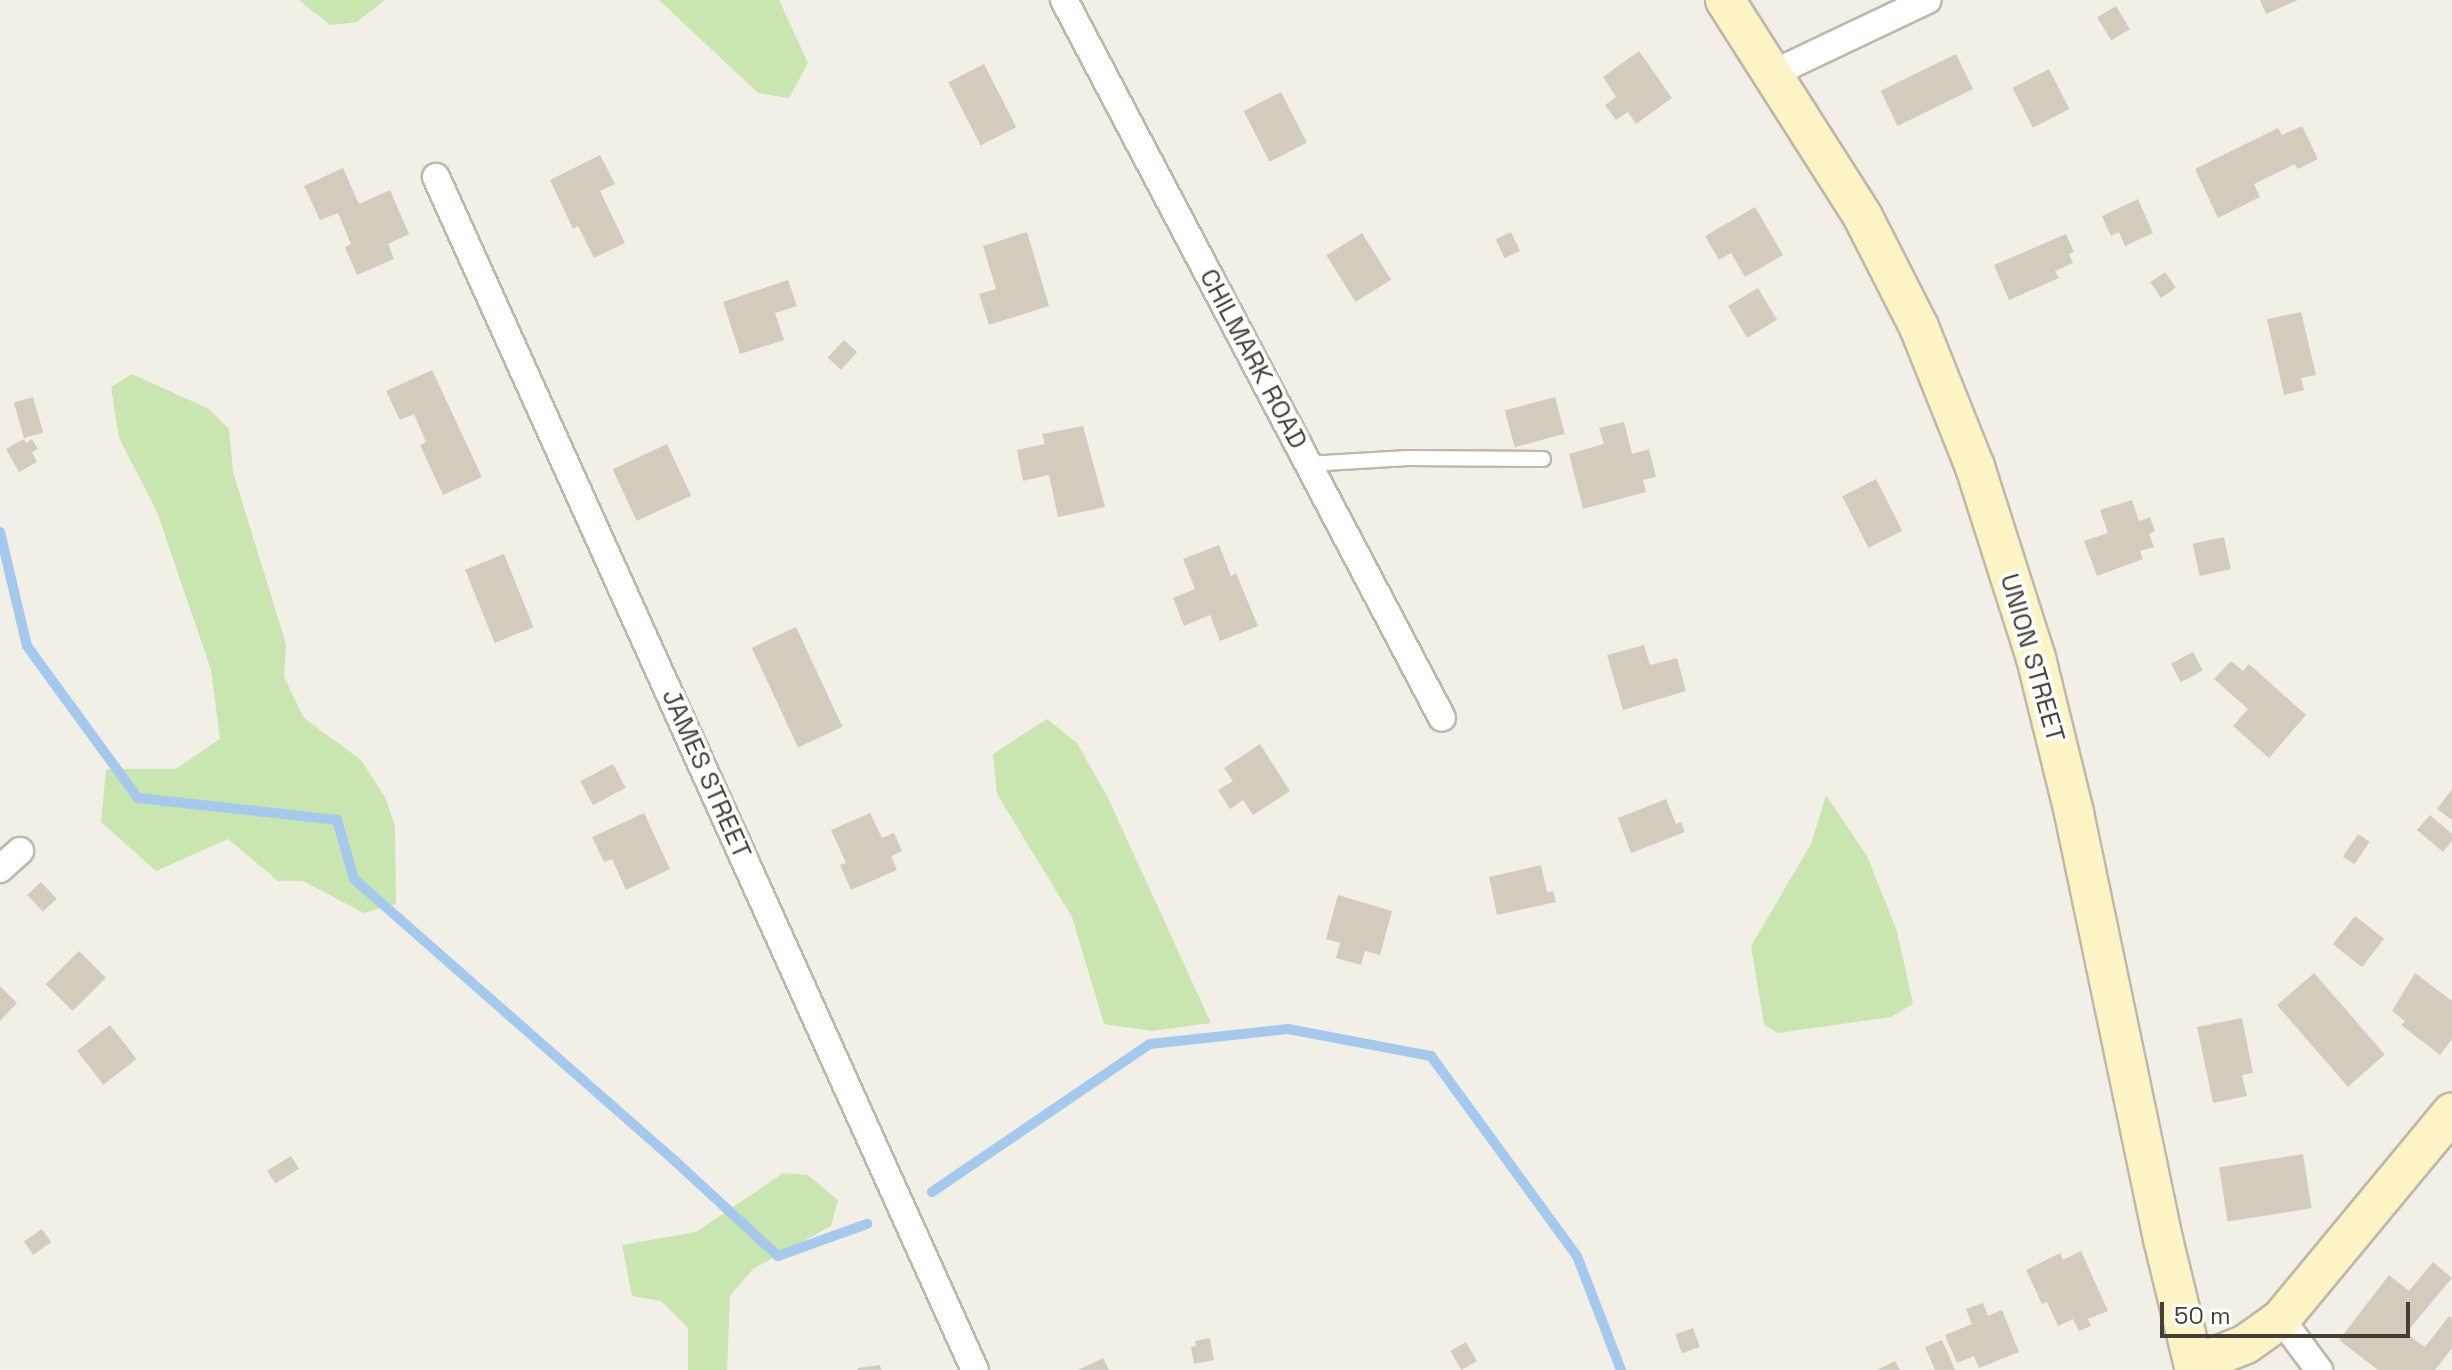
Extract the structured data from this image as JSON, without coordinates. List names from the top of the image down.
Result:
{
  "streets": {
    "main road": ["UNION STREET"],
    "street": ["CHILMARK ROAD", "JAMES STREET"]
  },
  "scale_bar": "50 m"
}
